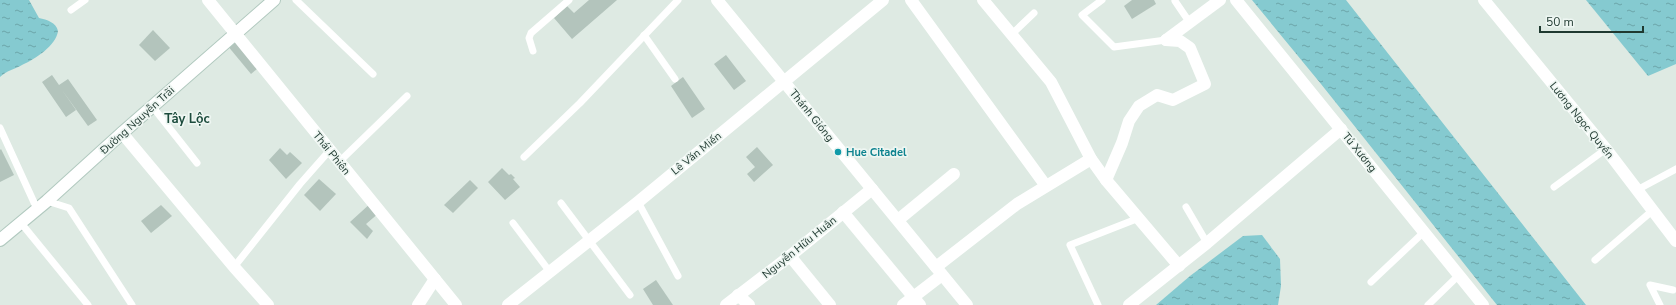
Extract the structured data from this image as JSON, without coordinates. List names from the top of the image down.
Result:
{
  "streets": {
    "street": [
      "Thánh Gióng",
      "Đường Nguyễn Trãi",
      "Lương Ngọc Quyến",
      "Tú Xương",
      "Thái Phiên",
      "Lê Văn Miến",
      "Nguyễn Hữu Huân"
    ]
  },
  "crossings": [
    ["Thánh Gióng", "Lê Văn Miến"],
    ["Thánh Gióng", "Nguyễn Hữu Huân"],
    ["Đường Nguyễn Trãi", "Thái Phiên"]
  ],
  "districts": ["Tây Lộc"],
  "places": ["Hue Citadel"],
  "scale_bar": "50 m"
}
